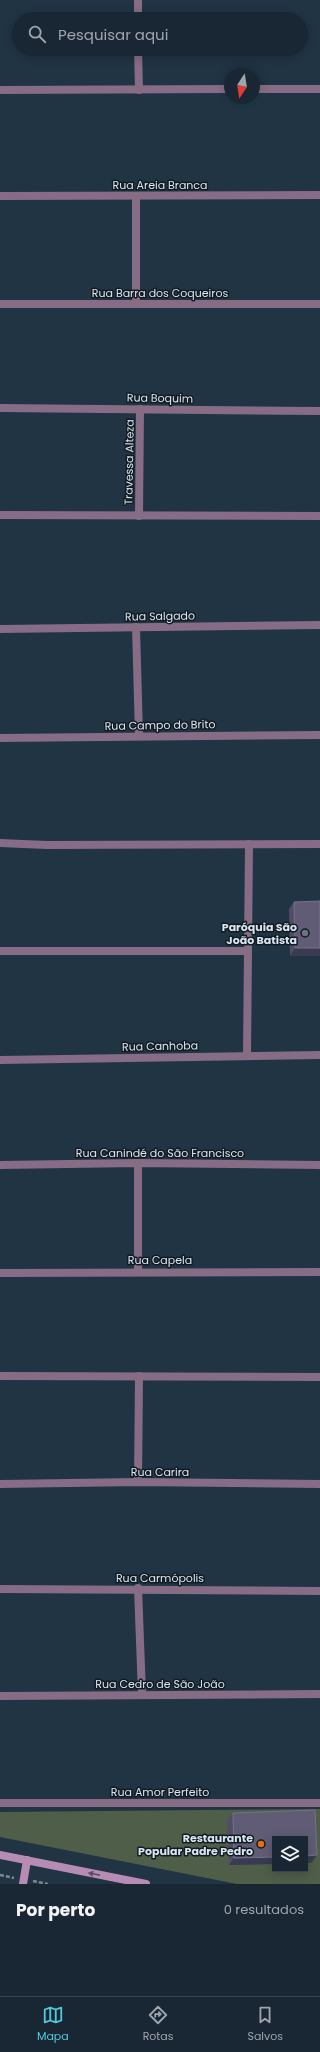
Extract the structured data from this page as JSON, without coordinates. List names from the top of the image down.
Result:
{
  "streets": {
    "street": [
      "Rua Areia Branca",
      "Rua Barra dos Coqueiros",
      "Rua Boquim",
      "Travessa Alteza",
      "Rua Salgado",
      "Rua Campo do Brito",
      "Rua Canhoba",
      "Rua Canindé do São Francisco",
      "Rua Capela",
      "Rua Carira",
      "Rua Carmópolis",
      "Rua Cedro de São João",
      "Rua Amor Perfeito"
    ]
  },
  "crossings": [
    ["Rua Boquim", "Travessa Alteza"]
  ],
  "places": ["Paróquia São João Batista", "Restaurante Popular Padre Pedro"],
  "north": "bottom",
  "page": {
    "search": "Pesquisar aqui",
    "heading": ["Por perto", "0 resultados"],
    "nav": ["Mapa", "Rotas", "Salvos"]
  }
}
